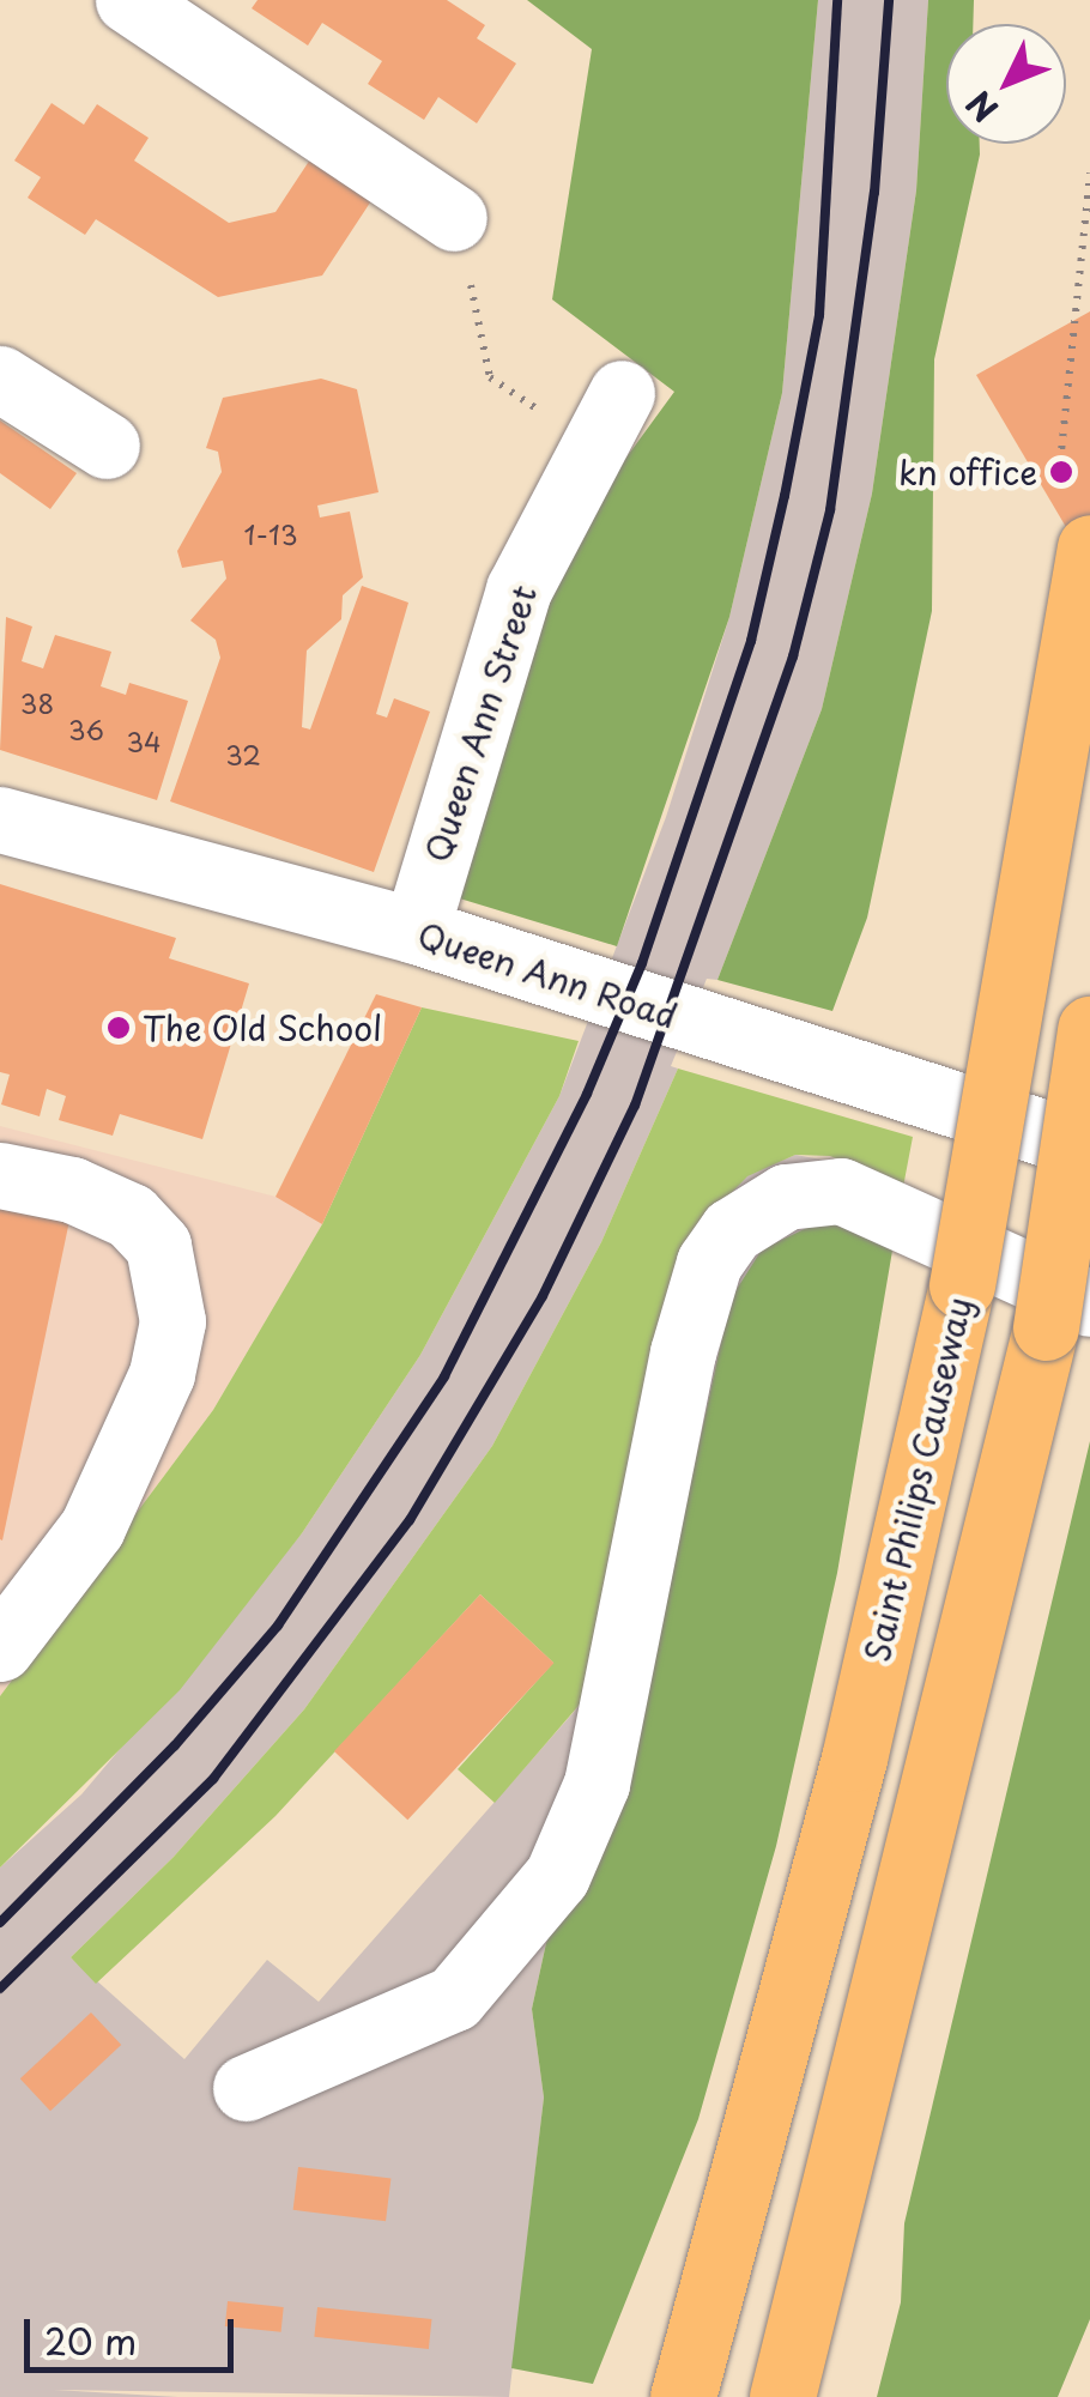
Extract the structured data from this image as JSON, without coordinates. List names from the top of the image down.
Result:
{
  "streets": {
    "main road": ["Saint Philips Causeway"],
    "street": ["Queen Ann Street", "Queen Ann Road"]
  },
  "crossings": [
    ["Queen Ann Street", "Queen Ann Road"]
  ],
  "places": ["kn office", "The Old School"],
  "house_numbers": [
    "1-13",
    "38",
    "36",
    "34",
    "32"
  ],
  "scale_bar": "20 m",
  "north": "bottom left"
}
